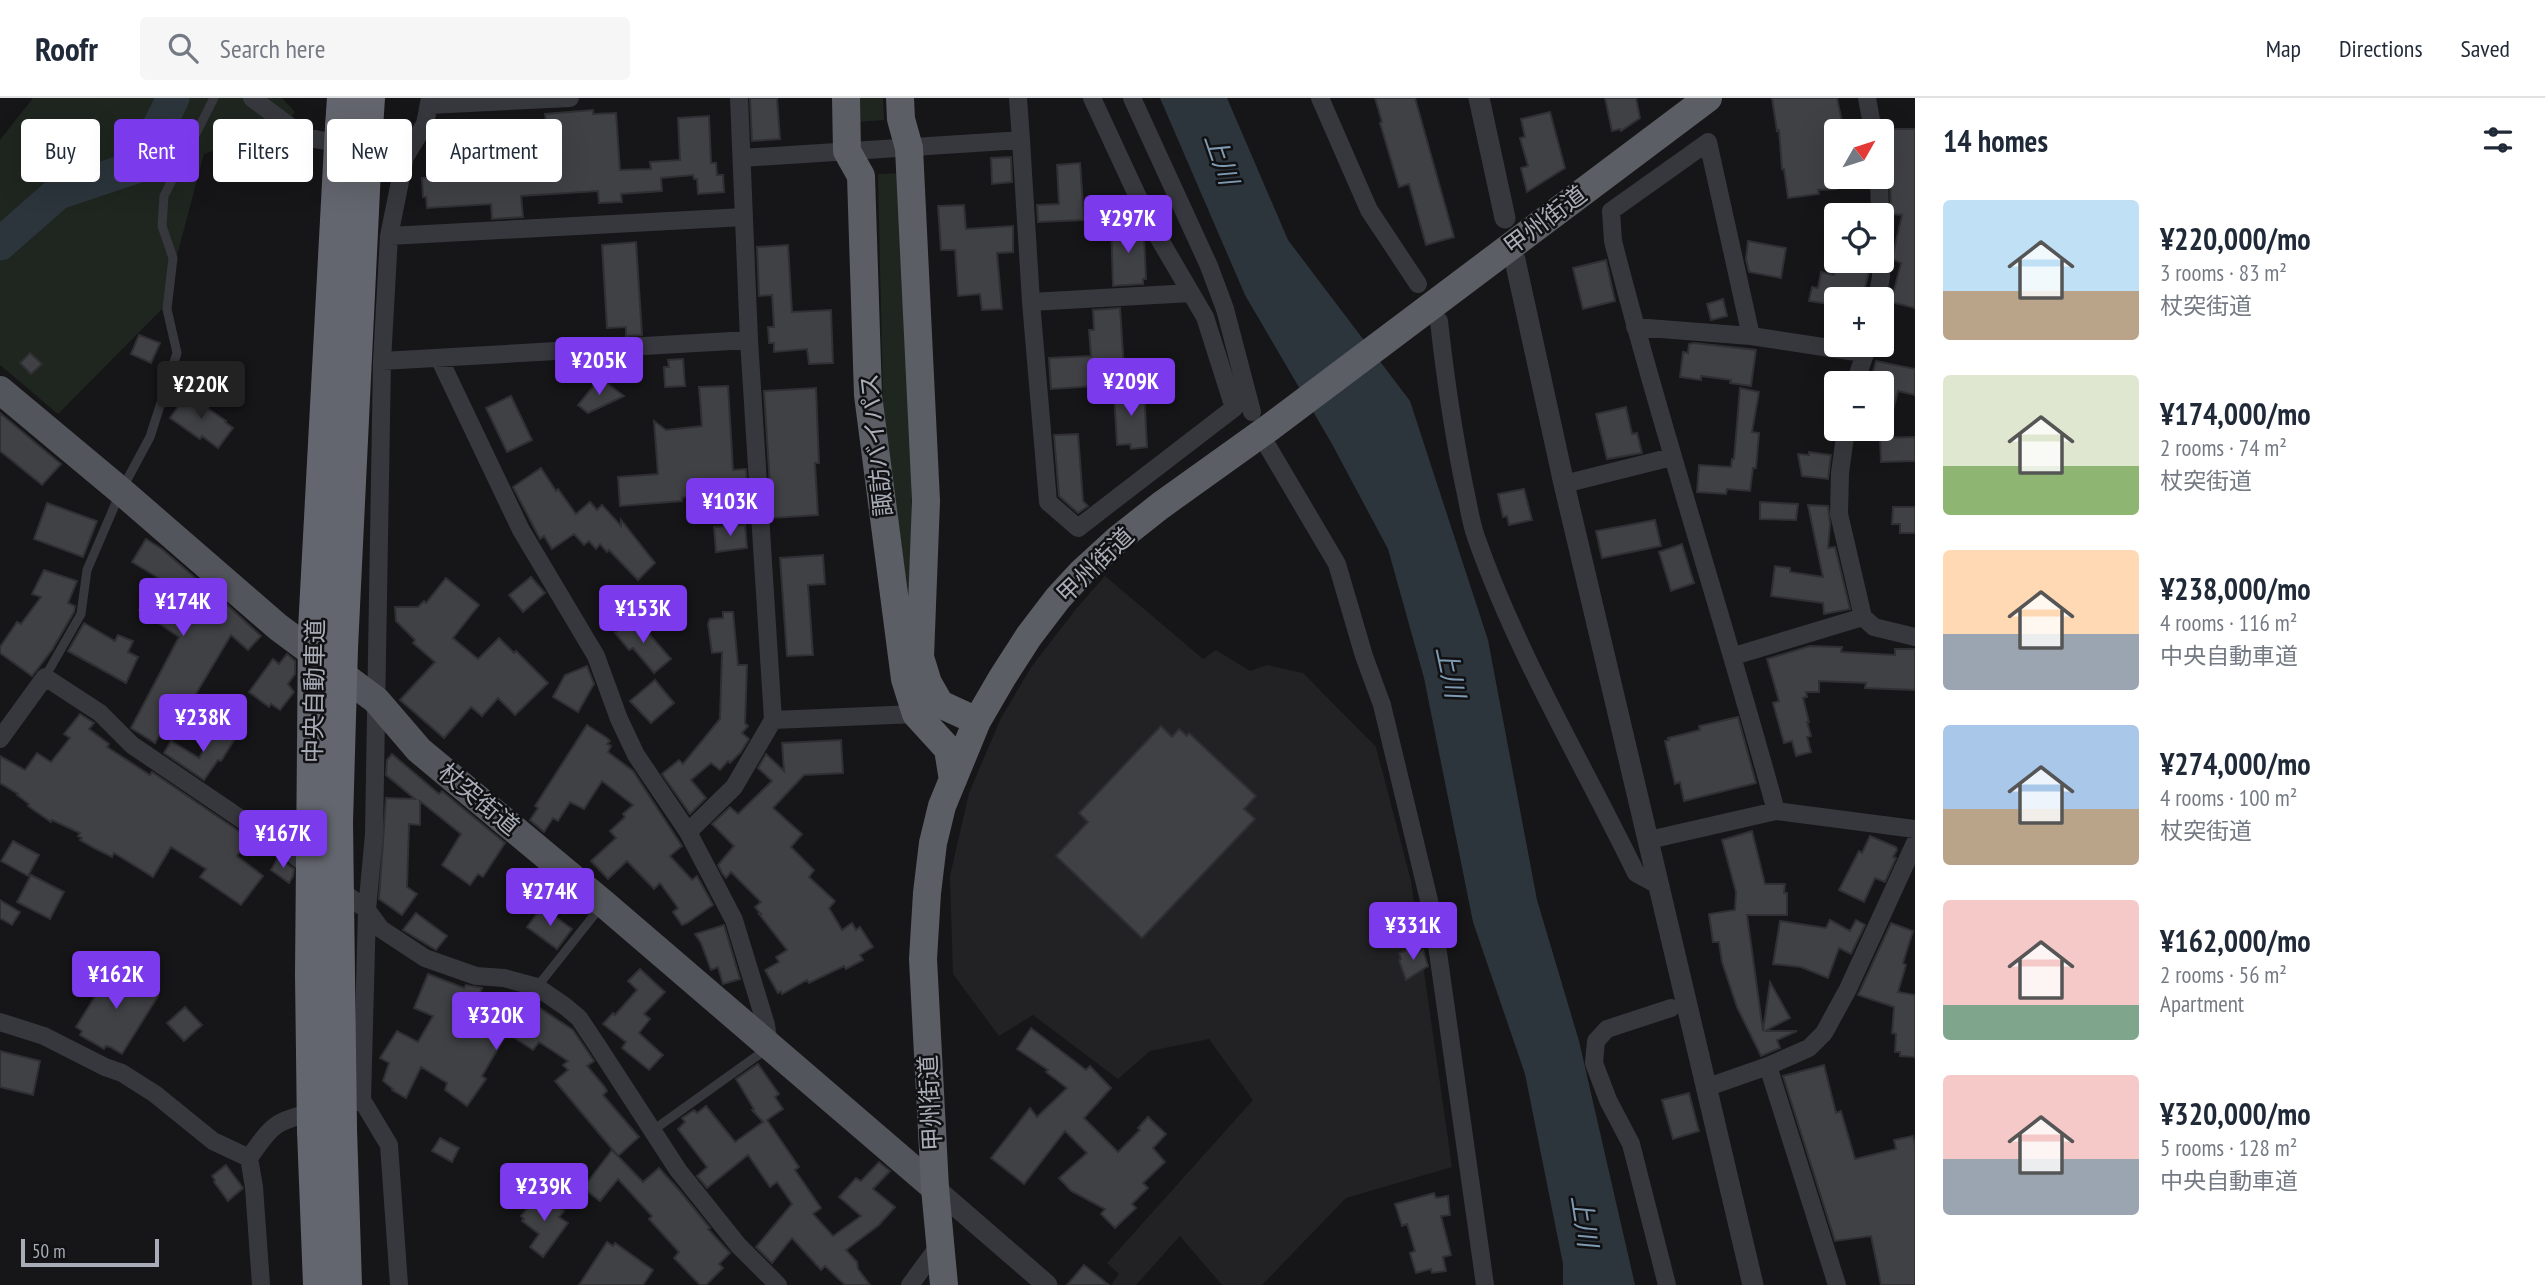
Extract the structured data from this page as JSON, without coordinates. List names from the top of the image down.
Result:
{
  "streets": {
    "highway": ["甲州街道", "諏訪バイパス", "中央自動車道"],
    "main road": ["杖突街道"]
  },
  "crossings": [
    ["甲州街道", "諏訪バイパス"],
    ["甲州街道", "杖突街道"]
  ],
  "water": ["上川"],
  "scale_bar": "50 m",
  "north": "top right",
  "page": {
    "header": "Roofr",
    "search": "Search here",
    "nav": ["Map", "Directions", "Saved"],
    "heading": "14 homes",
    "map_buttons": ["+", "−"],
    "chip": [
      "Buy",
      "Rent",
      "Filters",
      "New",
      "Apartment"
    ],
    "list": [
      {
        "name": "¥220,000/mo",
        "note": "3 rooms · 83 m² · 杖突街道"
      },
      {
        "name": "¥174,000/mo",
        "note": "2 rooms · 74 m² · 杖突街道"
      },
      {
        "name": "¥238,000/mo",
        "note": "4 rooms · 116 m² · 中央自動車道"
      },
      {
        "name": "¥274,000/mo",
        "note": "4 rooms · 100 m² · 杖突街道"
      },
      {
        "name": "¥162,000/mo",
        "note": "2 rooms · 56 m² · Apartment"
      },
      {
        "name": "¥320,000/mo",
        "note": "5 rooms · 128 m² · 中央自動車道"
      }
    ],
    "price": [
      "¥297K",
      "¥205K",
      "¥209K",
      "¥220K",
      "¥103K",
      "¥174K",
      "¥153K",
      "¥238K",
      "¥167K",
      "¥274K",
      "¥331K",
      "¥162K",
      "¥320K",
      "¥239K"
    ],
    "scale": "50 m"
  }
}
